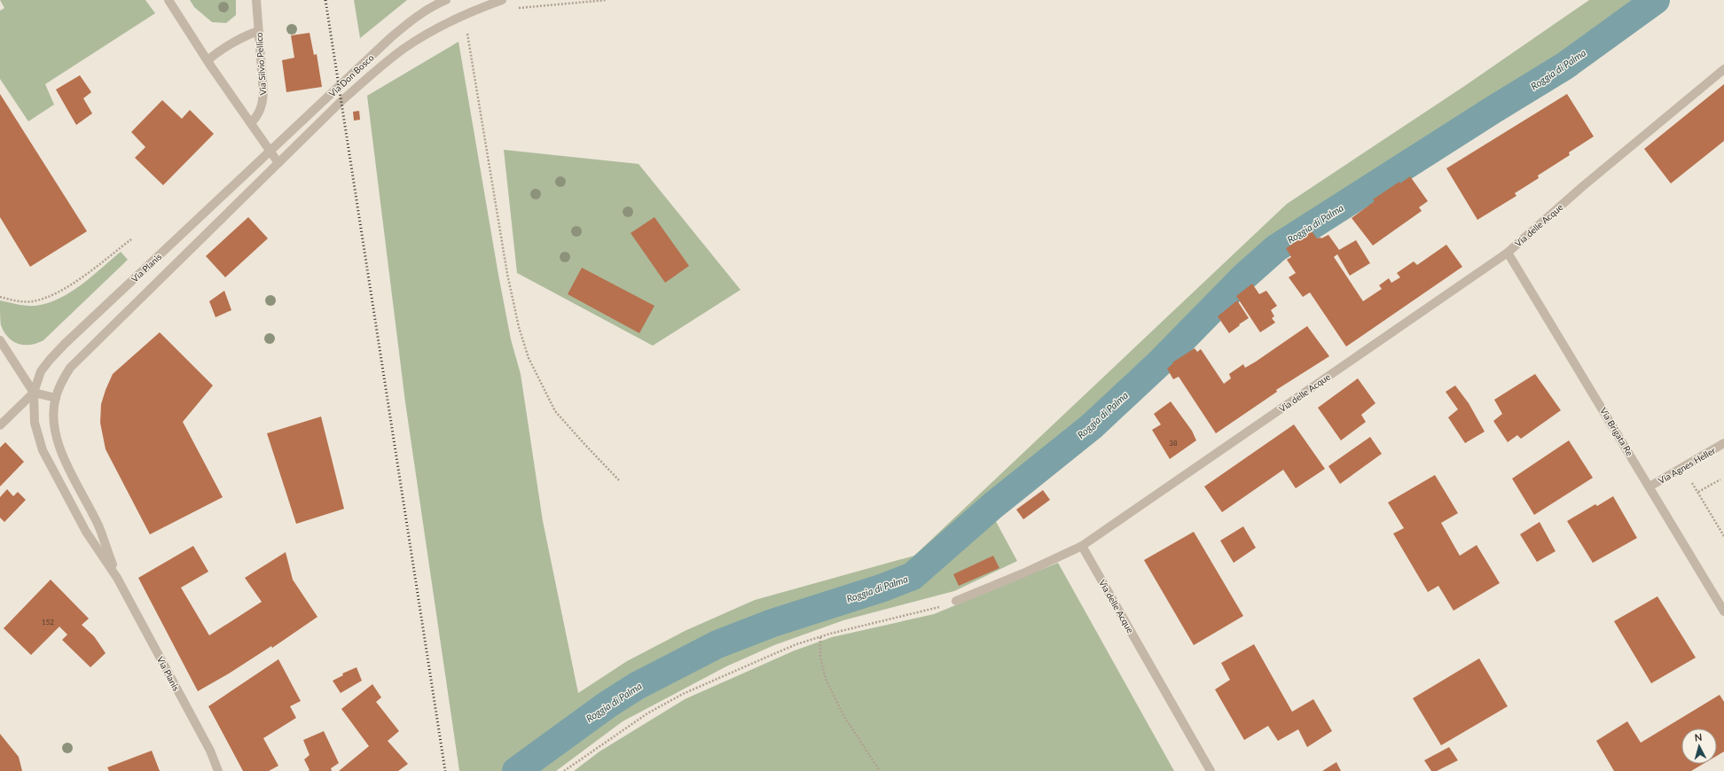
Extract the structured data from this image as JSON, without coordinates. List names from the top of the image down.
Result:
{
  "streets": {
    "street": [
      "Via Silvio Pellico",
      "Via Don Bosco",
      "Via delle Acque",
      "Via Planis",
      "Via Brigata Re",
      "Via Agnes Heller"
    ]
  },
  "crossings": [
    ["Via Don Bosco", "Via Planis"],
    ["Via delle Acque", "Via Brigata Re"],
    ["Via Brigata Re", "Via Agnes Heller"]
  ],
  "water": ["Roggia di Palma"],
  "house_numbers": ["38", "152"],
  "north": "top"
}
